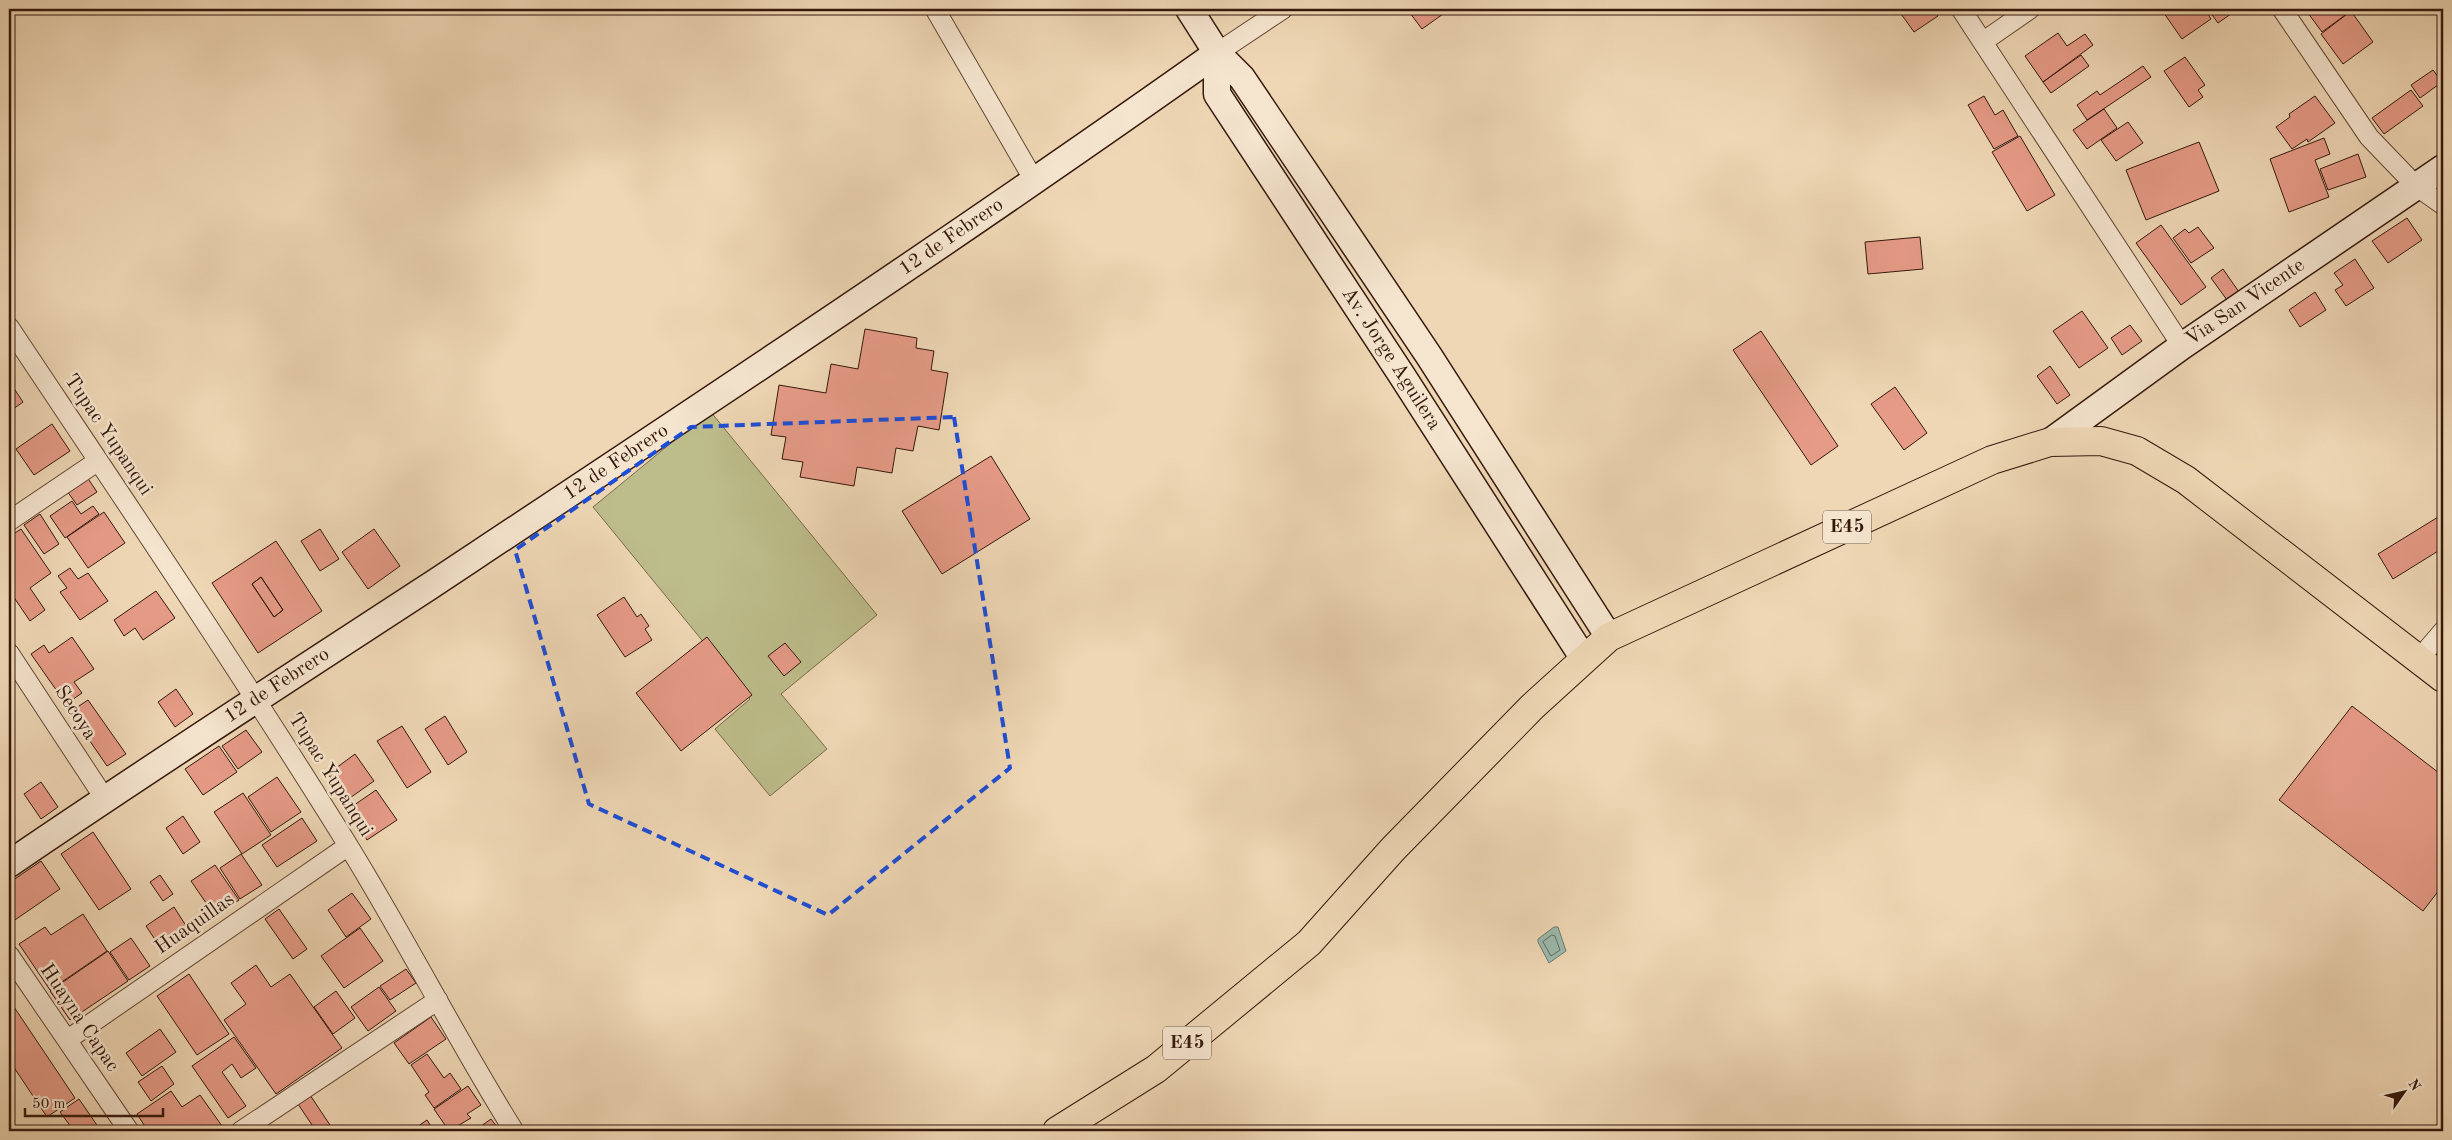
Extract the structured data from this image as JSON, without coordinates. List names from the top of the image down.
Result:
{
  "streets": {
    "main road": ["E45"],
    "street": [
      "12 de Febrero",
      "Via San Vicente",
      "Av. Jorge Aguilera",
      "Tupac Yupanqui",
      "Secoya",
      "Huaquillas",
      "Huayna Capac"
    ]
  },
  "crossings": [
    ["12 de Febrero", "Av. Jorge Aguilera"],
    ["12 de Febrero", "Tupac Yupanqui"],
    ["12 de Febrero", "Secoya"],
    ["Via San Vicente", "E45"],
    ["Av. Jorge Aguilera", "E45"],
    ["Tupac Yupanqui", "Huaquillas"],
    ["Huaquillas", "Huayna Capac"]
  ],
  "scale_bar": "50 m",
  "north": "top right"
}
